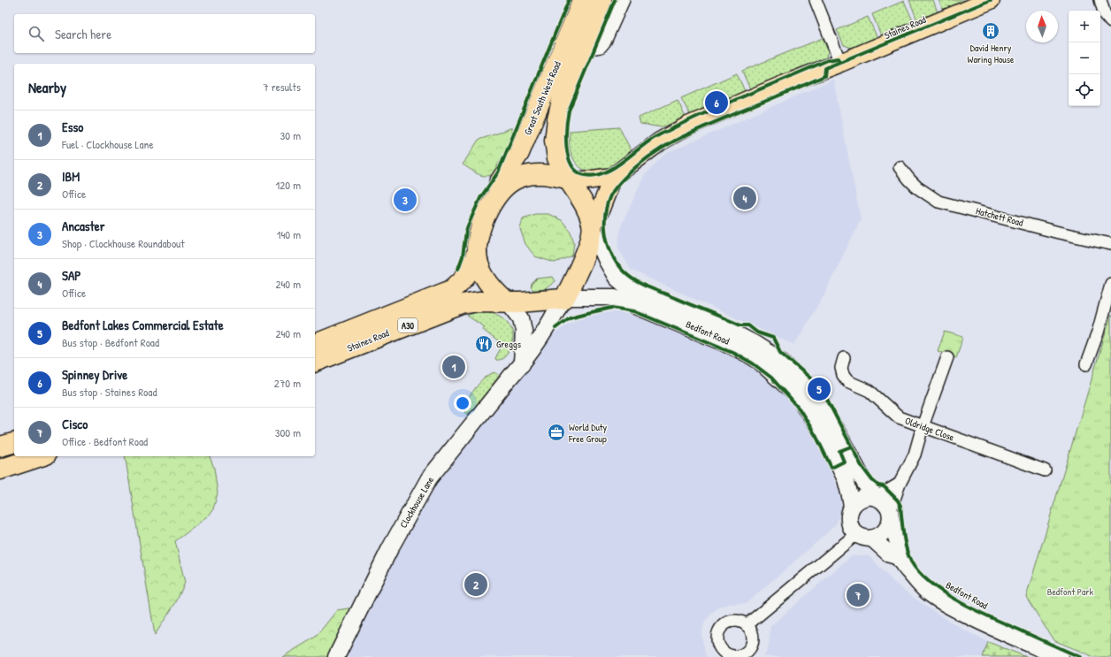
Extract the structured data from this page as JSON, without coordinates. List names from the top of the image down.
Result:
{
  "streets": {
    "highway": ["Staines Road", "Great South West Road", "A30"],
    "street": [
      "Hatchett Road",
      "Bedfont Road",
      "Oldridge Close",
      "Clockhouse Lane"
    ]
  },
  "crossings": [
    ["Staines Road", "Great South West Road"],
    ["Staines Road", "Bedfont Road"],
    ["Staines Road", "Clockhouse Lane"],
    ["Great South West Road", "Bedfont Road"],
    ["Great South West Road", "Clockhouse Lane"],
    ["Bedfont Road", "Clockhouse Lane"]
  ],
  "parks": ["Bedfont Park"],
  "places": {
    "building": ["David Henry Waring House"],
    "restaurant": ["Greggs"],
    "office": ["World Duty Free Group"]
  },
  "north": "top",
  "page": {
    "map_buttons": ["+", "−"],
    "search": "Search here",
    "heading": ["Nearby", "7 results"],
    "pins": [
      "6",
      "4",
      "3",
      "1",
      "5",
      "2",
      "7"
    ],
    "list": [
      {
        "mark": "1",
        "name": "Esso",
        "note": "Fuel · Clockhouse Lane",
        "value": "30 m"
      },
      {
        "mark": "2",
        "name": "IBM",
        "note": "Office",
        "value": "120 m"
      },
      {
        "mark": "3",
        "name": "Ancaster",
        "note": "Shop · Clockhouse Roundabout",
        "value": "140 m"
      },
      {
        "mark": "4",
        "name": "SAP",
        "note": "Office",
        "value": "240 m"
      },
      {
        "mark": "5",
        "name": "Bedfont Lakes Commercial Estate",
        "note": "Bus stop · Bedfont Road",
        "value": "240 m"
      },
      {
        "mark": "6",
        "name": "Spinney Drive",
        "note": "Bus stop · Staines Road",
        "value": "270 m"
      },
      {
        "mark": "7",
        "name": "Cisco",
        "note": "Office · Bedfont Road",
        "value": "300 m"
      }
    ]
  }
}
